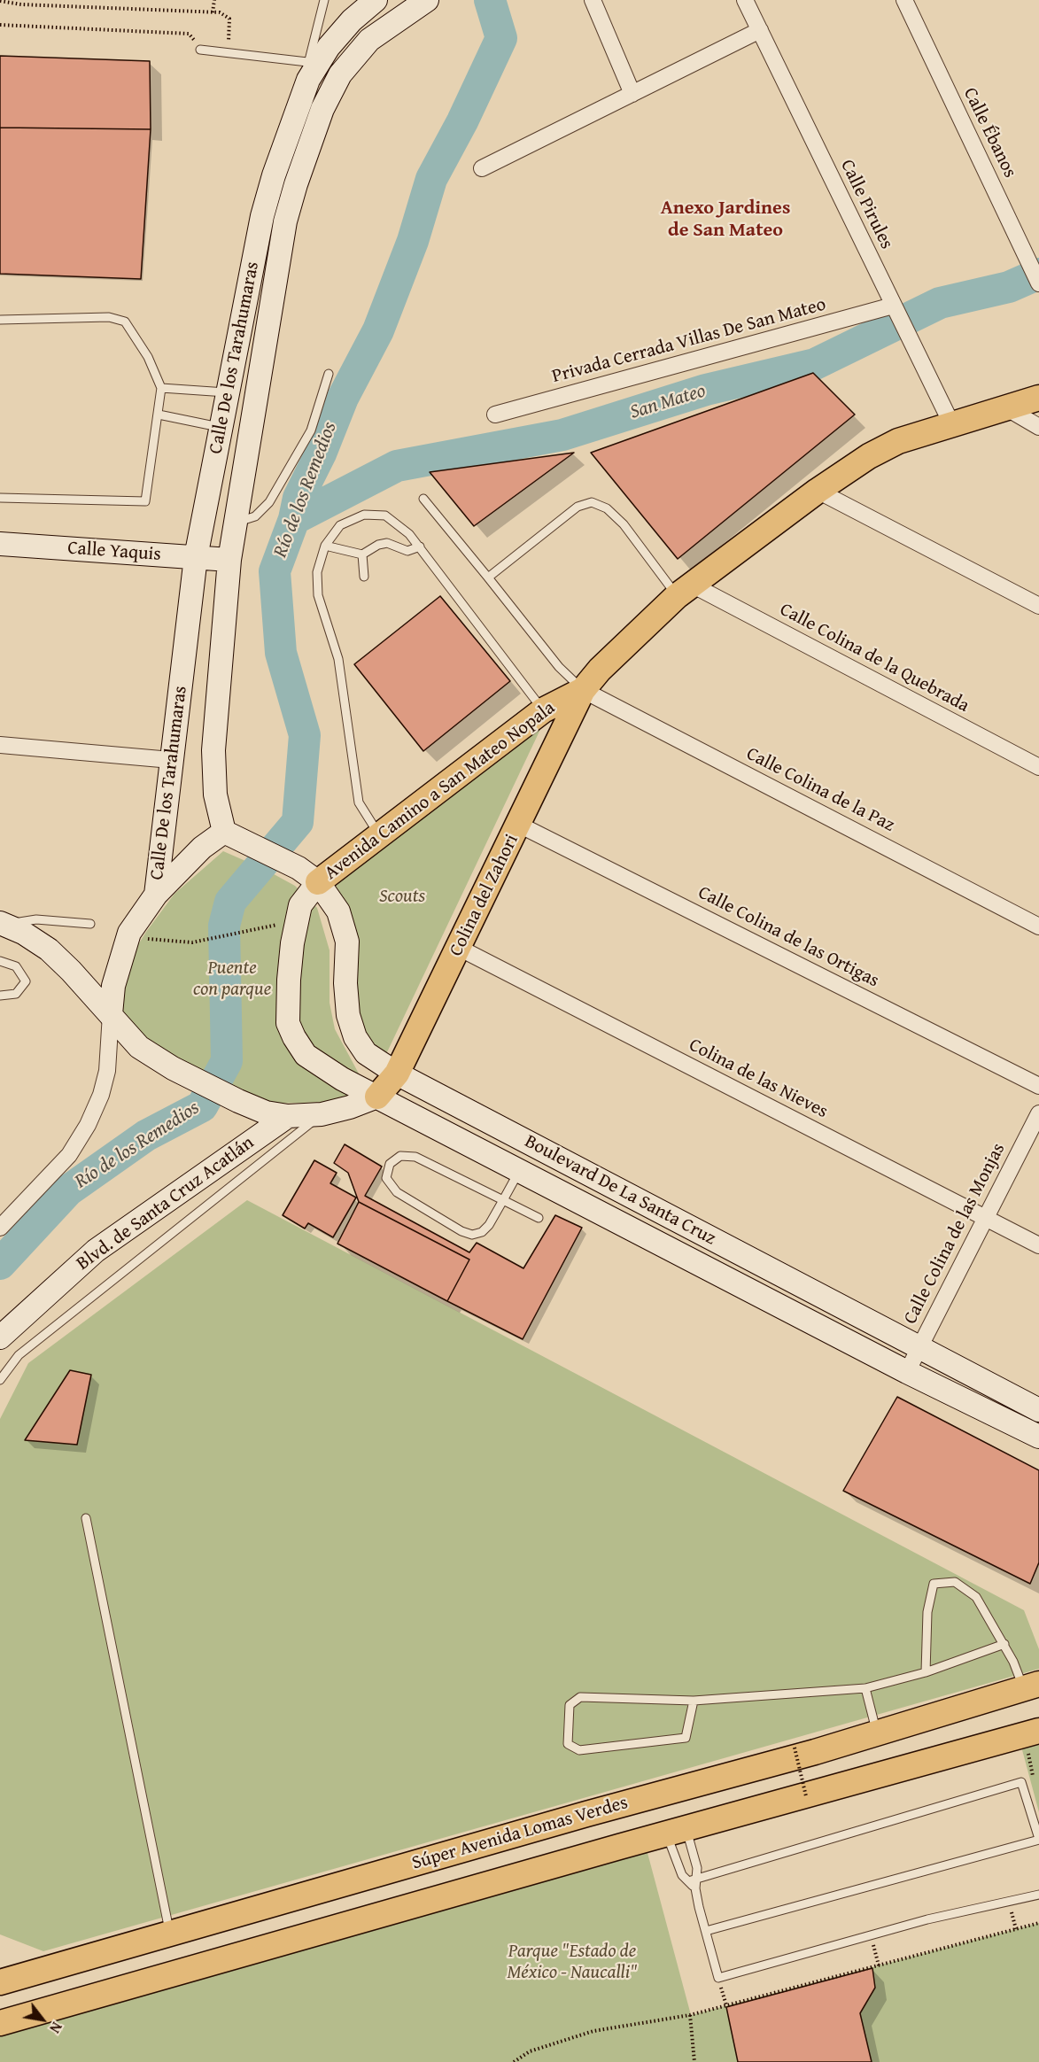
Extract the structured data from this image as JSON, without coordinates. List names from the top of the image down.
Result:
{
  "streets": {
    "main road": [
      "Calle De los Tarahumaras",
      "Calle Yaquis",
      "Avenida Camino a San Mateo Nopala",
      "Colina del Zahori",
      "Boulevard De La Santa Cruz",
      "Blvd. de Santa Cruz Acatlán",
      "Súper Avenida Lomas Verdes"
    ],
    "street": [
      "Calle Ébanos",
      "Calle Pirules",
      "Privada Cerrada Villas De San Mateo",
      "Calle Colina de la Quebrada",
      "Calle Colina de la Paz",
      "Calle Colina de las Ortigas",
      "Colina de las Nieves",
      "Calle Colina de las Monjas"
    ]
  },
  "crossings": [
    ["Calle Pirules", "Privada Cerrada Villas De San Mateo"],
    ["Calle Pirules", "Avenida Camino a San Mateo Nopala"],
    ["Calle De los Tarahumaras", "Calle Yaquis"],
    ["Calle De los Tarahumaras", "Boulevard De La Santa Cruz"],
    ["Calle Colina de la Quebrada", "Avenida Camino a San Mateo Nopala"],
    ["Calle Colina de la Paz", "Avenida Camino a San Mateo Nopala"],
    ["Calle Colina de la Paz", "Colina del Zahori"],
    ["Avenida Camino a San Mateo Nopala", "Colina del Zahori"],
    ["Avenida Camino a San Mateo Nopala", "Boulevard De La Santa Cruz"],
    ["Colina del Zahori", "Calle Colina de las Ortigas"],
    ["Colina del Zahori", "Colina de las Nieves"],
    ["Colina del Zahori", "Boulevard De La Santa Cruz"],
    ["Colina de las Nieves", "Calle Colina de las Monjas"],
    ["Boulevard De La Santa Cruz", "Calle Colina de las Monjas"]
  ],
  "districts": ["Anexo Jardines de San Mateo"],
  "water": ["San Mateo", "Río de los Remedios"],
  "parks": ["Scouts", "Puente con parque", "Parque \"Estado de México - Naucalli\""],
  "north": "bottom right"
}
